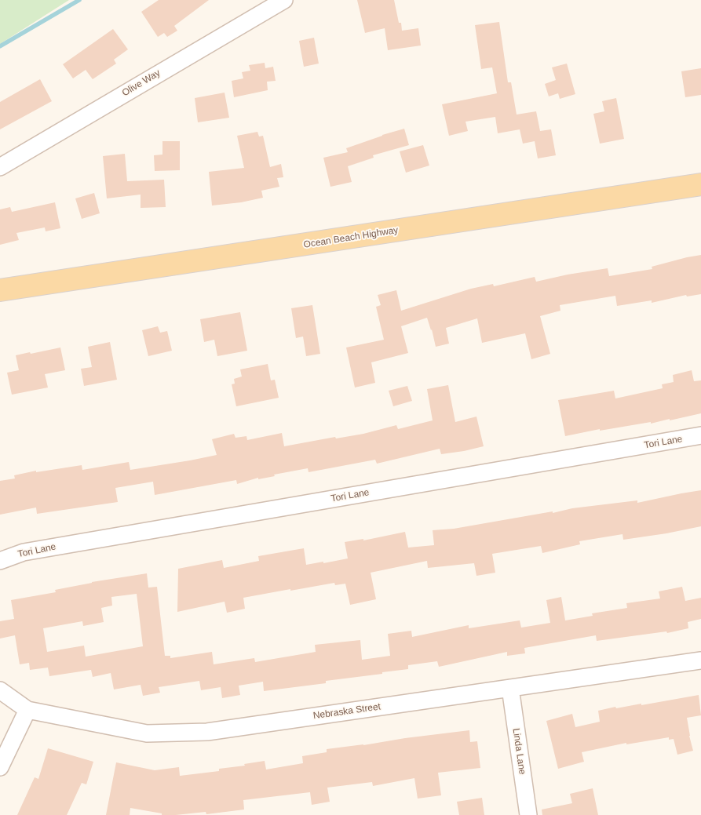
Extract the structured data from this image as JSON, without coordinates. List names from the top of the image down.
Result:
{
  "streets": {
    "main road": ["Ocean Beach Highway"],
    "street": [
      "Olive Way",
      "Tori Lane",
      "Nebraska Street",
      "Linda Lane"
    ]
  },
  "crossings": [
    ["Nebraska Street", "Linda Lane"]
  ]
}
